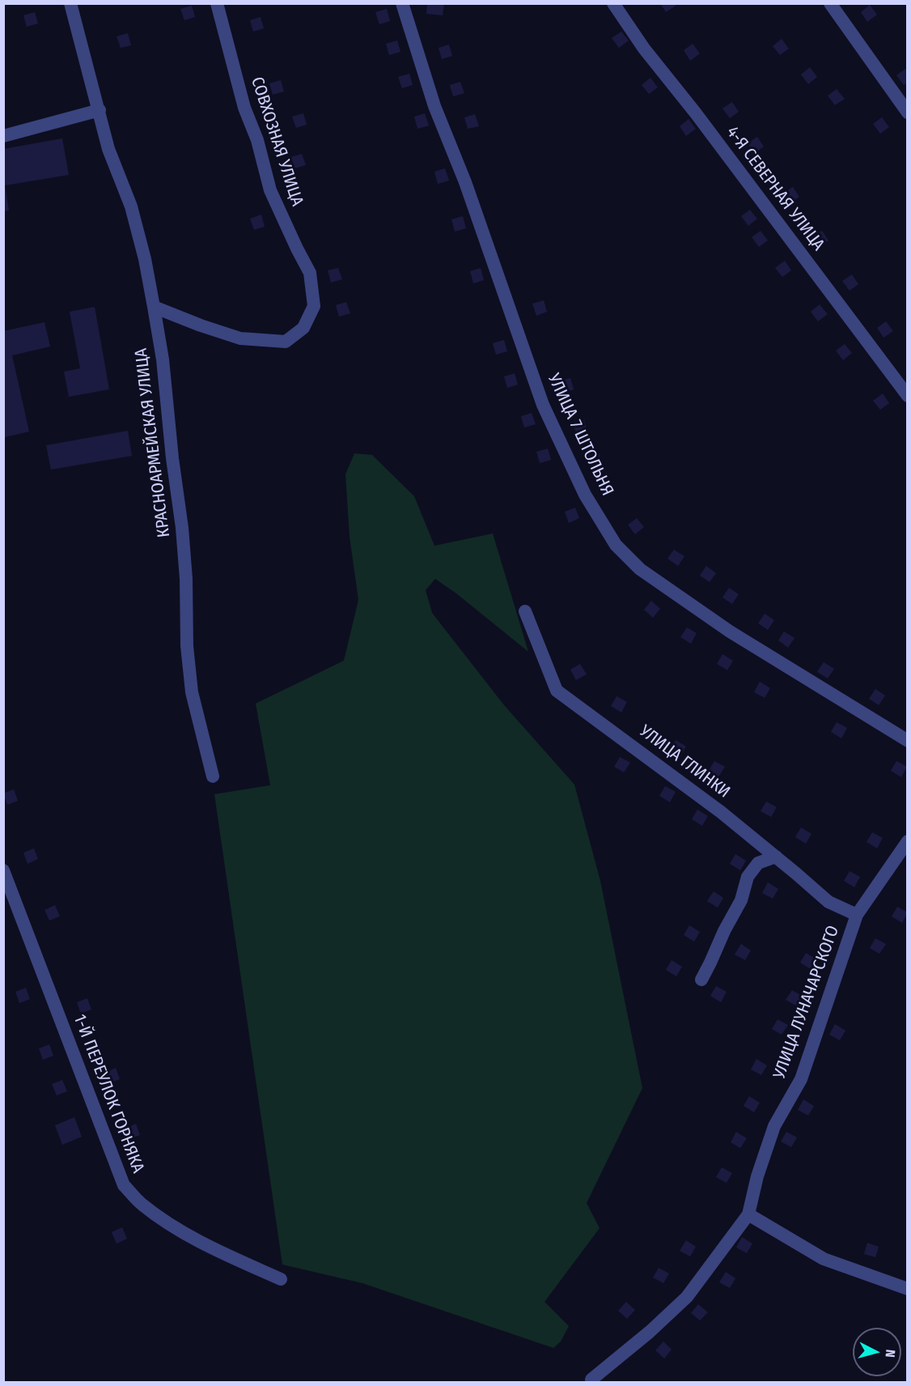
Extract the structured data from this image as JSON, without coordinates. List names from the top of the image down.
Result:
{
  "streets": {
    "street": [
      "СОВХОЗНАЯ УЛИЦА",
      "4-Я СЕВЕРНАЯ УЛИЦА",
      "УЛИЦА 7 ШТОЛЬНЯ",
      "КРАСНОАРМЕЙСКАЯ УЛИЦА",
      "УЛИЦА ГЛИНКИ",
      "УЛИЦА ЛУНАЧАРСКОГО",
      "1-Й ПЕРЕУЛОК ГОРНЯКА"
    ]
  },
  "crossings": [
    ["СОВХОЗНАЯ УЛИЦА", "КРАСНОАРМЕЙСКАЯ УЛИЦА"],
    ["УЛИЦА ГЛИНКИ", "УЛИЦА ЛУНАЧАРСКОГО"]
  ],
  "north": "right"
}
